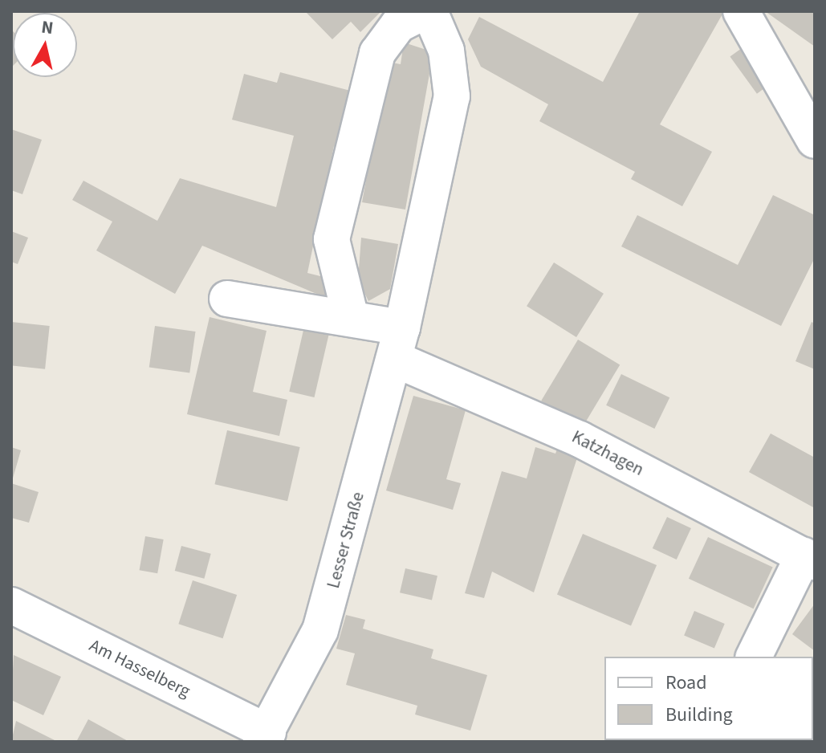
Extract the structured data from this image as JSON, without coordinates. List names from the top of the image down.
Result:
{
  "streets": {
    "street": ["Katzhagen", "Lesser Straße", "Am Hasselberg"]
  },
  "crossings": [
    ["Katzhagen", "Lesser Straße"],
    ["Lesser Straße", "Am Hasselberg"]
  ],
  "legend": ["Road", "Building"],
  "north": "top"
}
